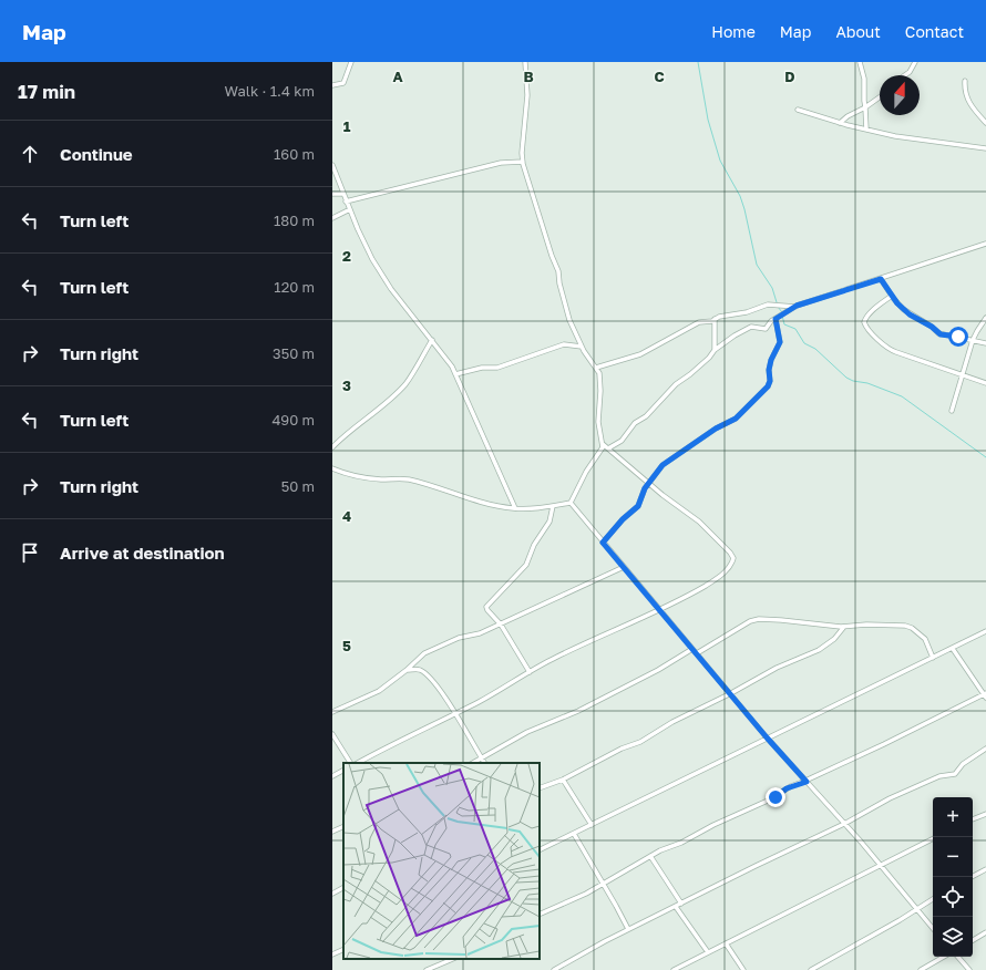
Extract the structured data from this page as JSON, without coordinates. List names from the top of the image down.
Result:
{
  "north": "top",
  "page": {
    "header": "Map",
    "nav": [
      "Home",
      "Map",
      "About",
      "Contact"
    ],
    "heading": ["17 min", "Walk · 1.4 km"],
    "list": [
      ["Continue", "160 m"],
      ["Turn left", "180 m"],
      ["Turn left", "120 m"],
      ["Turn right", "350 m"],
      ["Turn left", "490 m"],
      ["Turn right", "50 m"],
      "Arrive at destination"
    ],
    "map_buttons": ["+", "−"]
  },
  "grid": {
    "columns": [
      "A",
      "B",
      "C",
      "D"
    ],
    "rows": [
      "1",
      "2",
      "3",
      "4",
      "5"
    ]
  }
}
